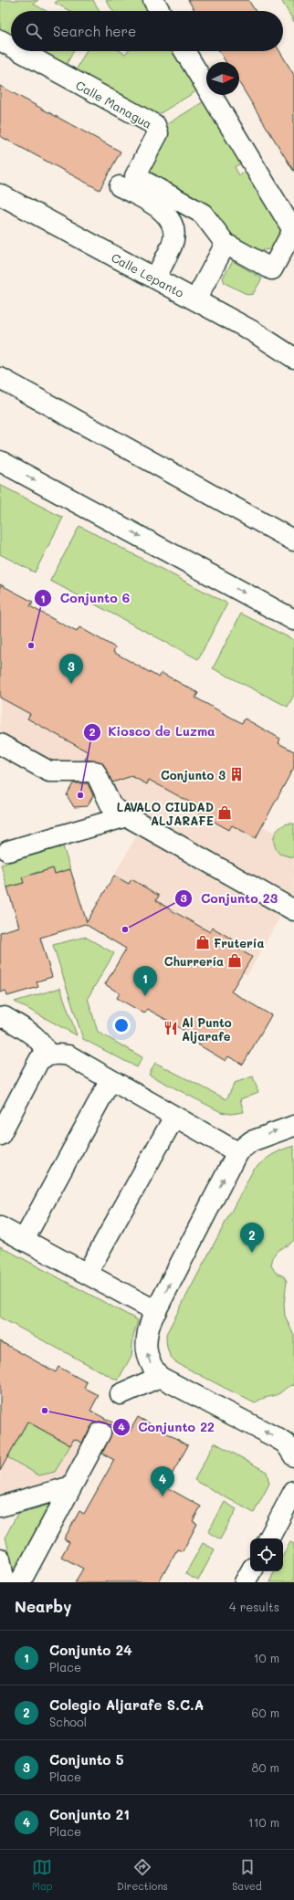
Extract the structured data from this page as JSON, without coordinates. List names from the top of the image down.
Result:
{
  "streets": {
    "street": ["Calle Managua", "Calle Lepanto"]
  },
  "places": {
    "other": [
      "Conjunto 6",
      "Kiosco de Luzma",
      "Conjunto 23",
      "Conjunto 22"
    ],
    "building": ["Conjunto 3"],
    "shop": ["LAVALO CIUDAD ALJARAFE", "Frutería", "Churrería"],
    "restaurant": ["Al Punto Aljarafe"]
  },
  "north": "right",
  "page": {
    "search": "Search here",
    "pins": [
      "3",
      "1",
      "2",
      "4"
    ],
    "heading": ["Nearby", "4 results"],
    "list": [
      {
        "mark": "1",
        "name": "Conjunto 24",
        "note": "Place",
        "value": "10 m"
      },
      {
        "mark": "2",
        "name": "Colegio Aljarafe S.C.A",
        "note": "School",
        "value": "60 m"
      },
      {
        "mark": "3",
        "name": "Conjunto 5",
        "note": "Place",
        "value": "80 m"
      },
      {
        "mark": "4",
        "name": "Conjunto 21",
        "note": "Place",
        "value": "110 m"
      }
    ],
    "nav": ["Map", "Directions", "Saved"]
  }
}
